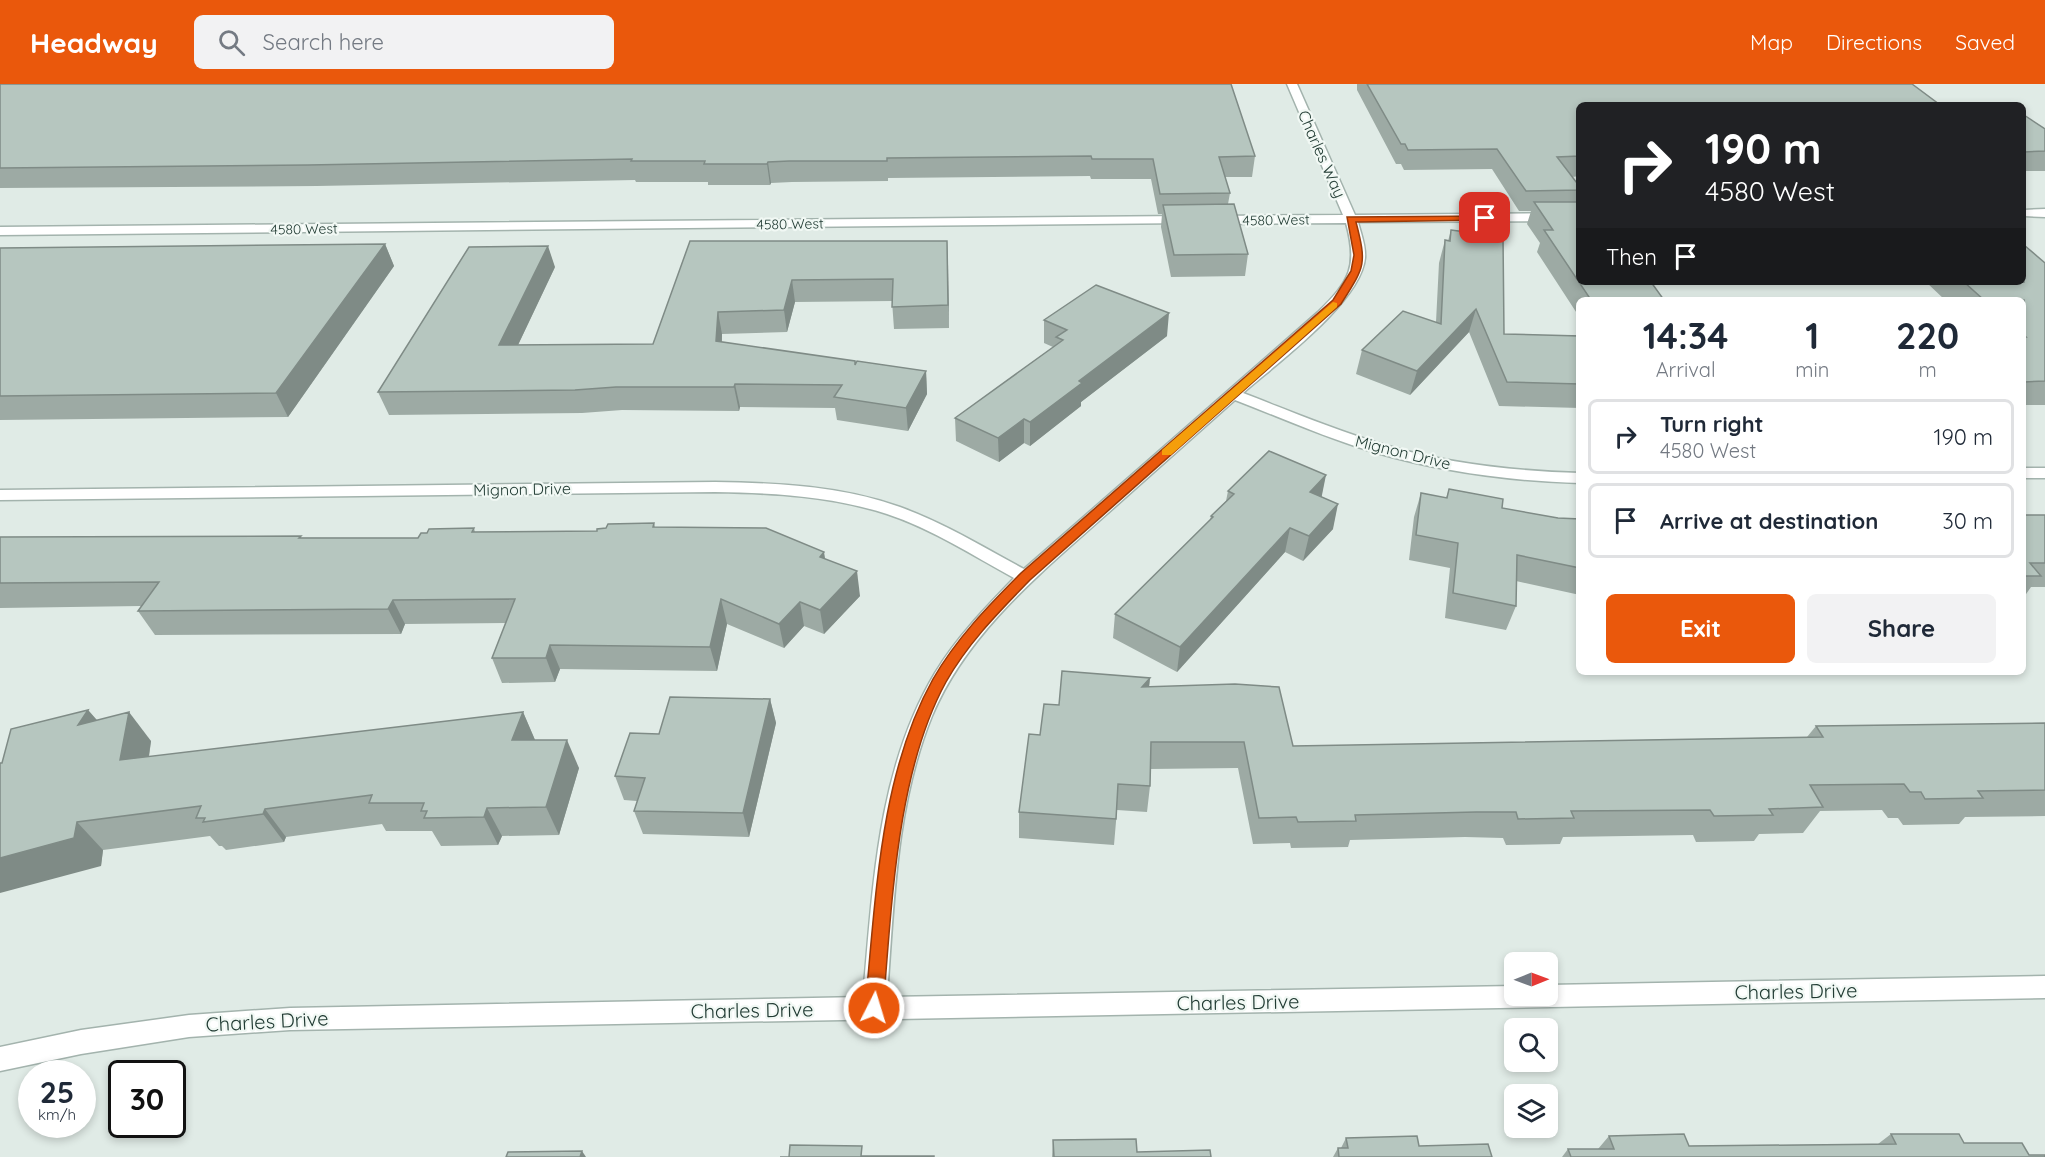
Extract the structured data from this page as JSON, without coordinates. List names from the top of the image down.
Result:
{
  "streets": {
    "street": [
      "Charles Way",
      "4580 West",
      "Mignon Drive",
      "Charles Drive"
    ]
  },
  "crossings": [
    ["Charles Way", "4580 West"],
    ["Charles Way", "Mignon Drive"],
    ["Charles Way", "Charles Drive"]
  ],
  "north": "right",
  "page": {
    "header": "Headway",
    "search": "Search here",
    "nav": ["Map", "Directions", "Saved"],
    "turn": ["190 m", "4580 West"],
    "then": "Then",
    "eta": [
      "14:34",
      "Arrival",
      "1",
      "min",
      "220",
      "m"
    ],
    "list": [
      {
        "name": "Turn right",
        "note": "4580 West",
        "value": "190 m"
      },
      {
        "name": "Arrive at destination",
        "value": "30 m"
      }
    ],
    "buttons": ["Exit", "Share"],
    "speed": "25 km/h",
    "limit": "30"
  }
}
